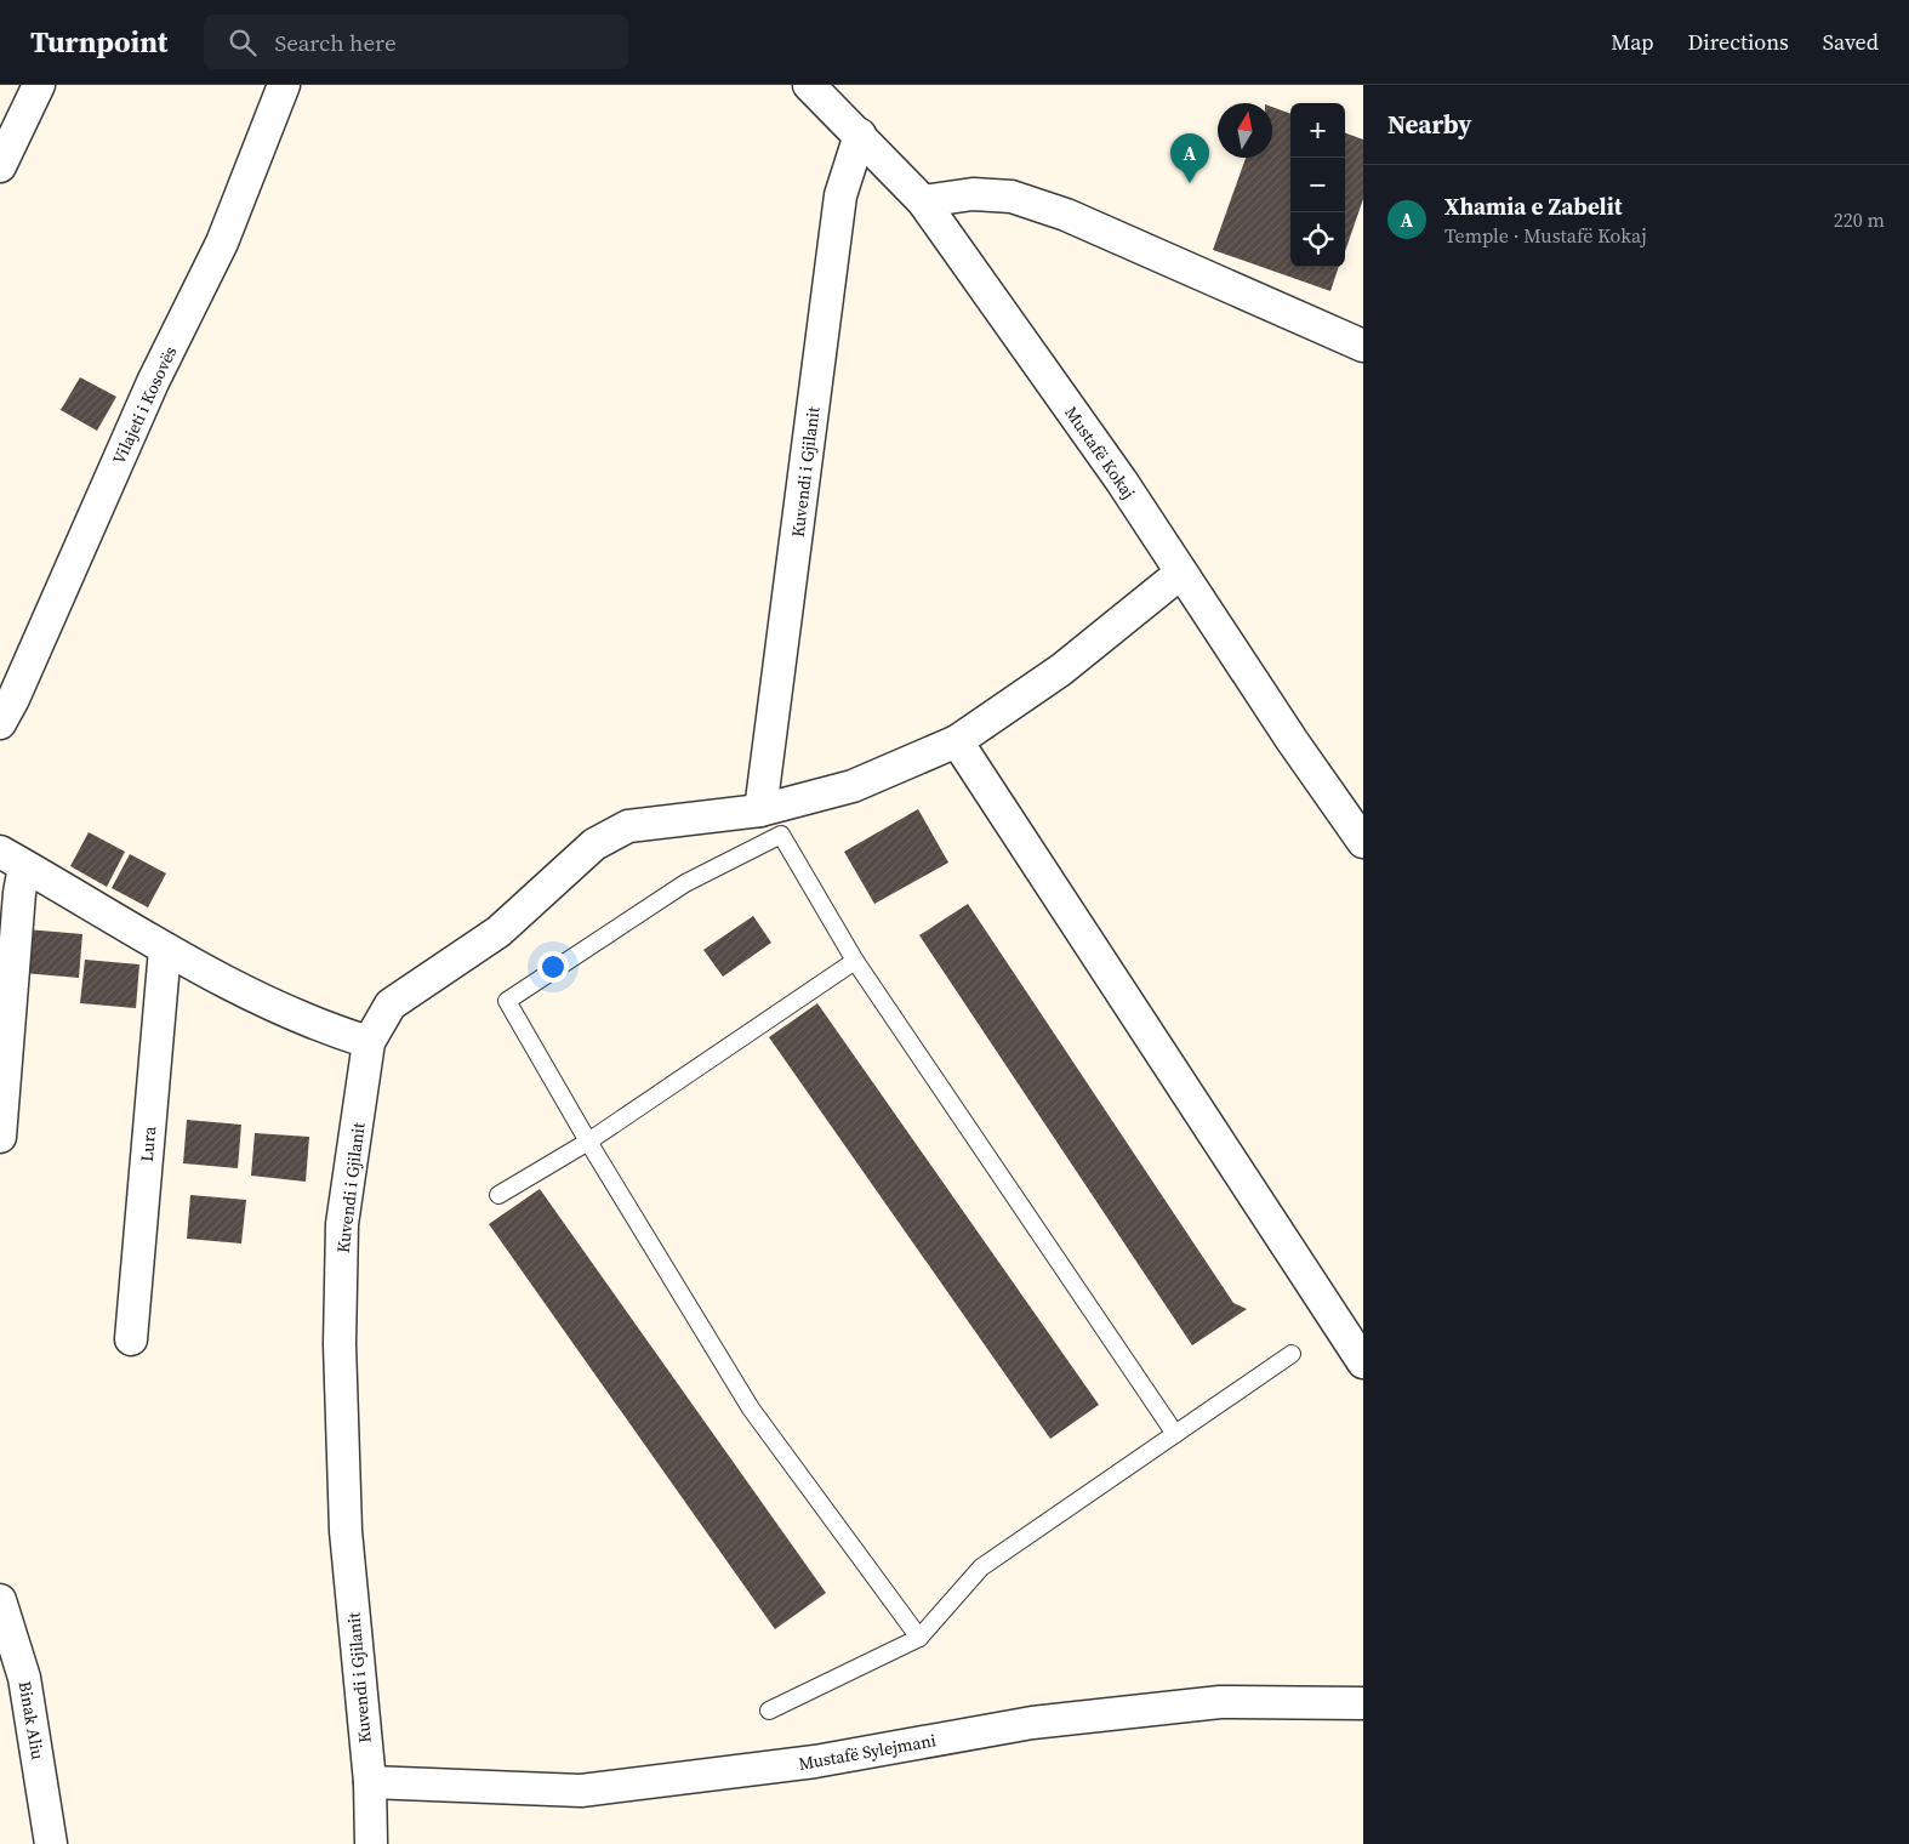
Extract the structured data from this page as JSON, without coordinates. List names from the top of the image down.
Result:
{
  "streets": {
    "street": [
      "Vilajeti i Kosovës",
      "Mustafë Kokaj",
      "Kuvendi i Gjilanit",
      "Lura",
      "Binak Aliu",
      "Mustafë Sylejmani"
    ]
  },
  "crossings": [
    ["Mustafë Kokaj", "Kuvendi i Gjilanit"],
    ["Kuvendi i Gjilanit", "Mustafë Sylejmani"]
  ],
  "north": "top",
  "page": {
    "header": "Turnpoint",
    "search": "Search here",
    "nav": ["Map", "Directions", "Saved"],
    "heading": "Nearby",
    "map_buttons": ["+", "−"],
    "pins": "A",
    "list": [
      {
        "mark": "A",
        "name": "Xhamia e Zabelit",
        "note": "Temple · Mustafë Kokaj",
        "value": "220 m"
      }
    ]
  }
}
